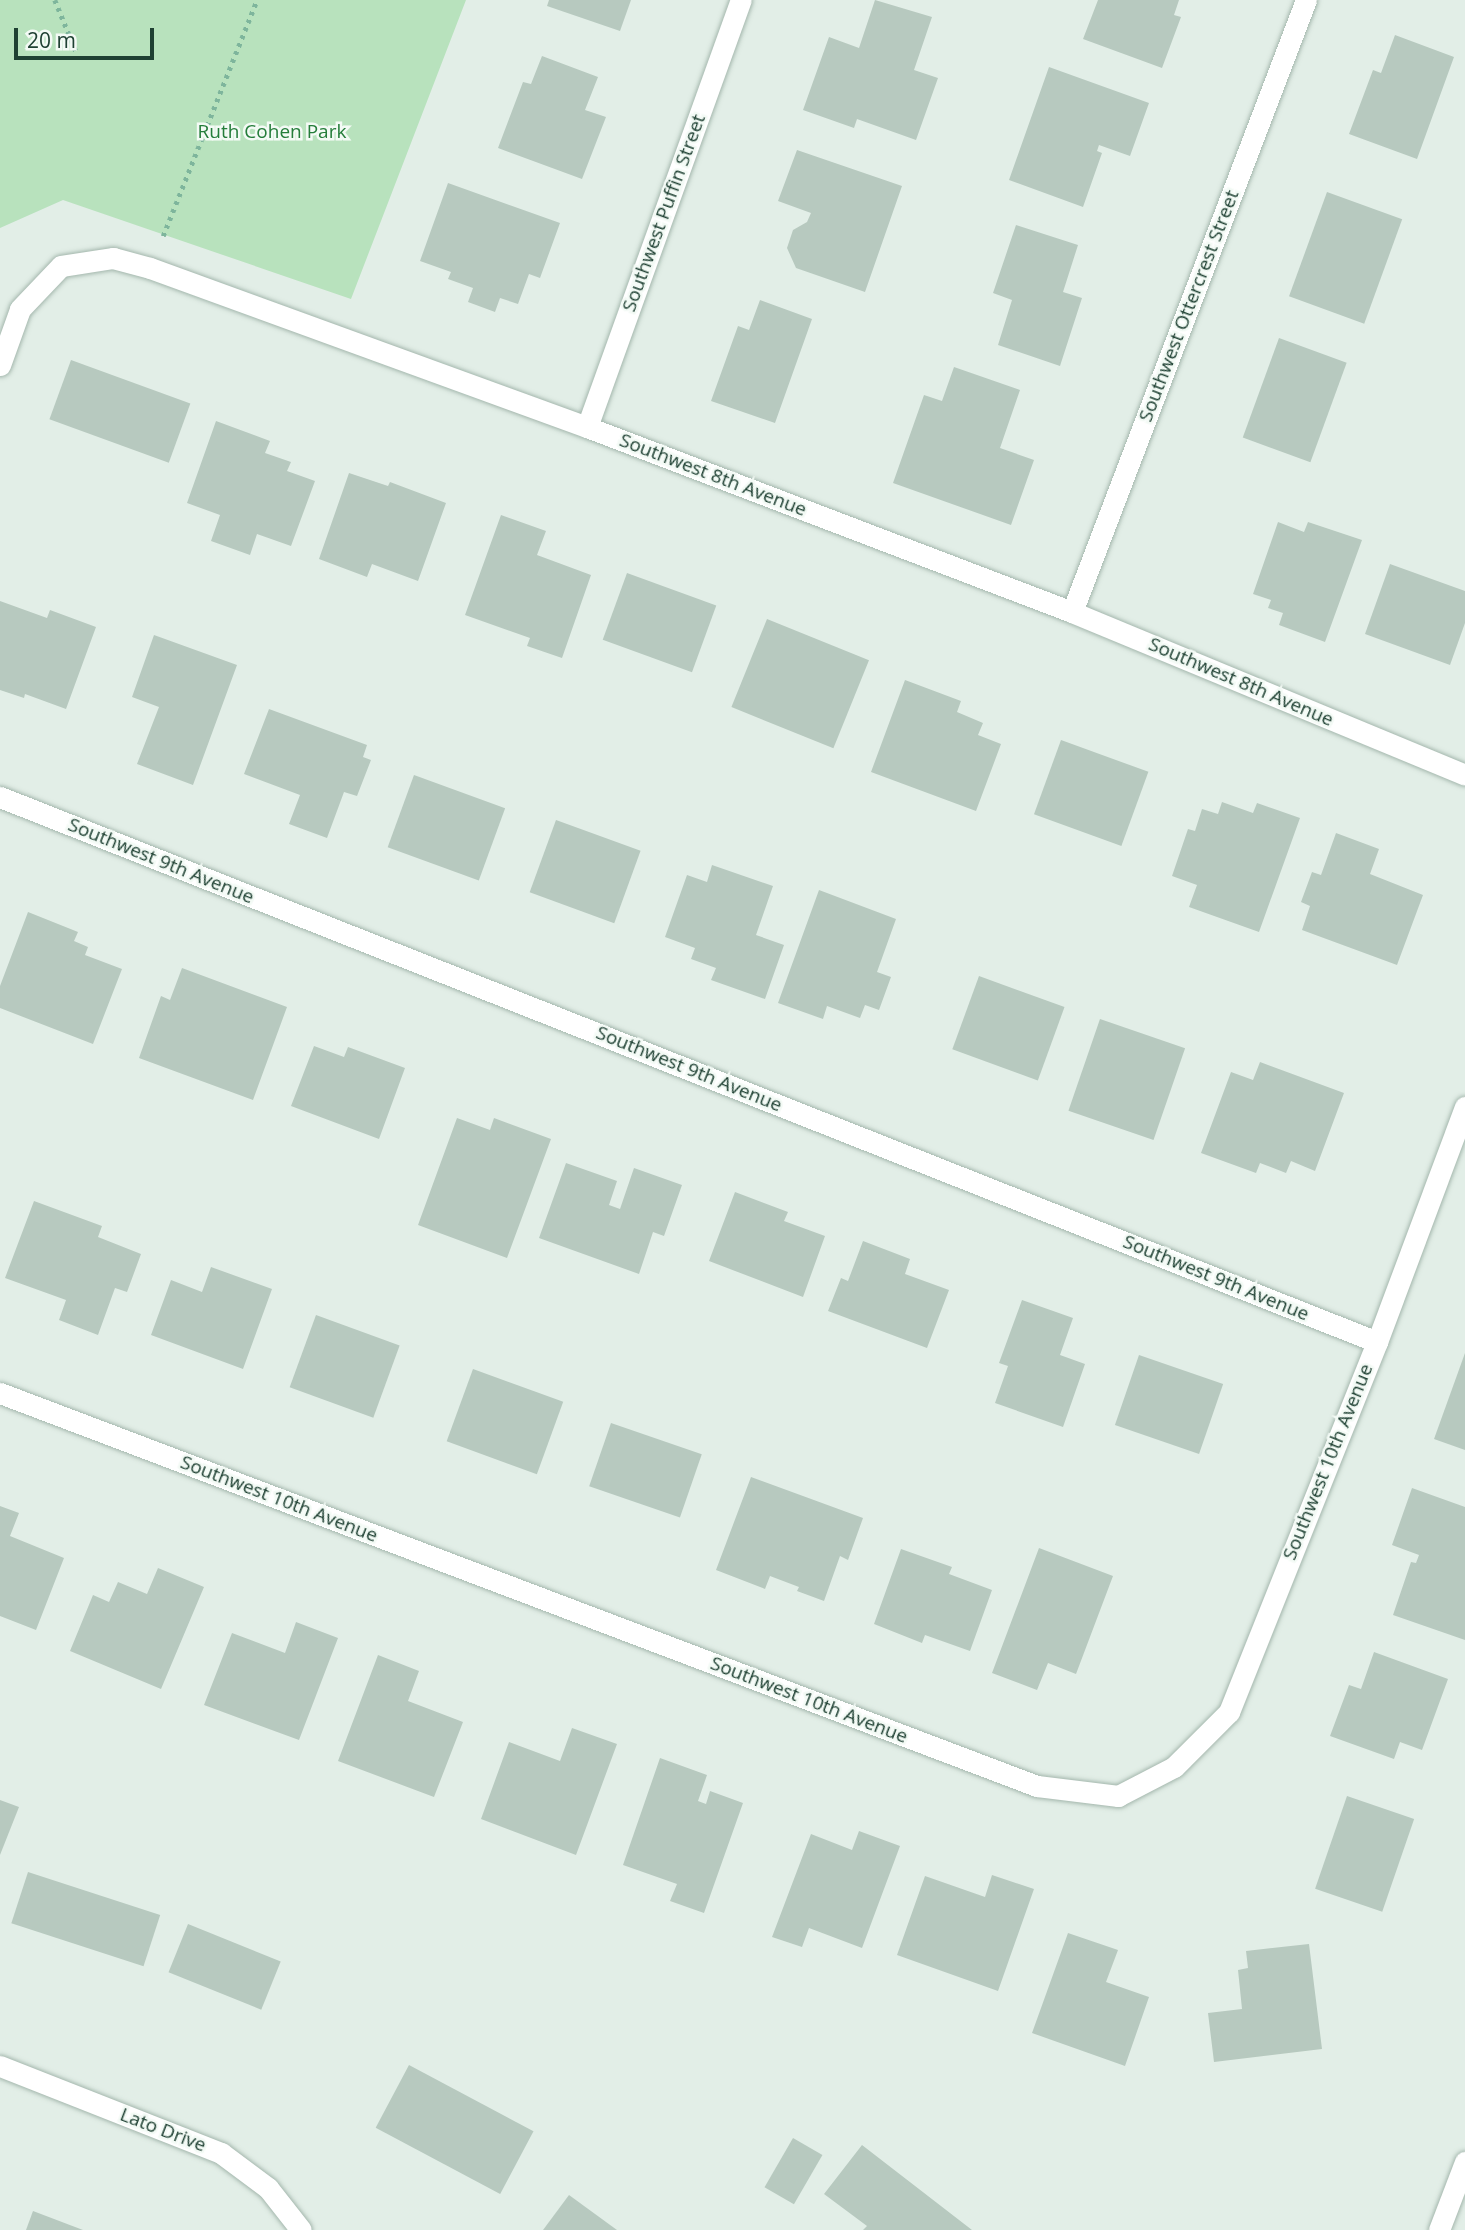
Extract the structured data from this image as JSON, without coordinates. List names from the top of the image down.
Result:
{
  "streets": {
    "street": [
      "Southwest Puffin Street",
      "Southwest Ottercrest Street",
      "Southwest 8th Avenue",
      "Southwest 9th Avenue",
      "Southwest 10th Avenue",
      "Lato Drive"
    ]
  },
  "crossings": [
    ["Southwest Puffin Street", "Southwest 8th Avenue"],
    ["Southwest Ottercrest Street", "Southwest 8th Avenue"],
    ["Southwest 9th Avenue", "Southwest 10th Avenue"]
  ],
  "parks": ["Ruth Cohen Park"],
  "scale_bar": "20 m"
}
